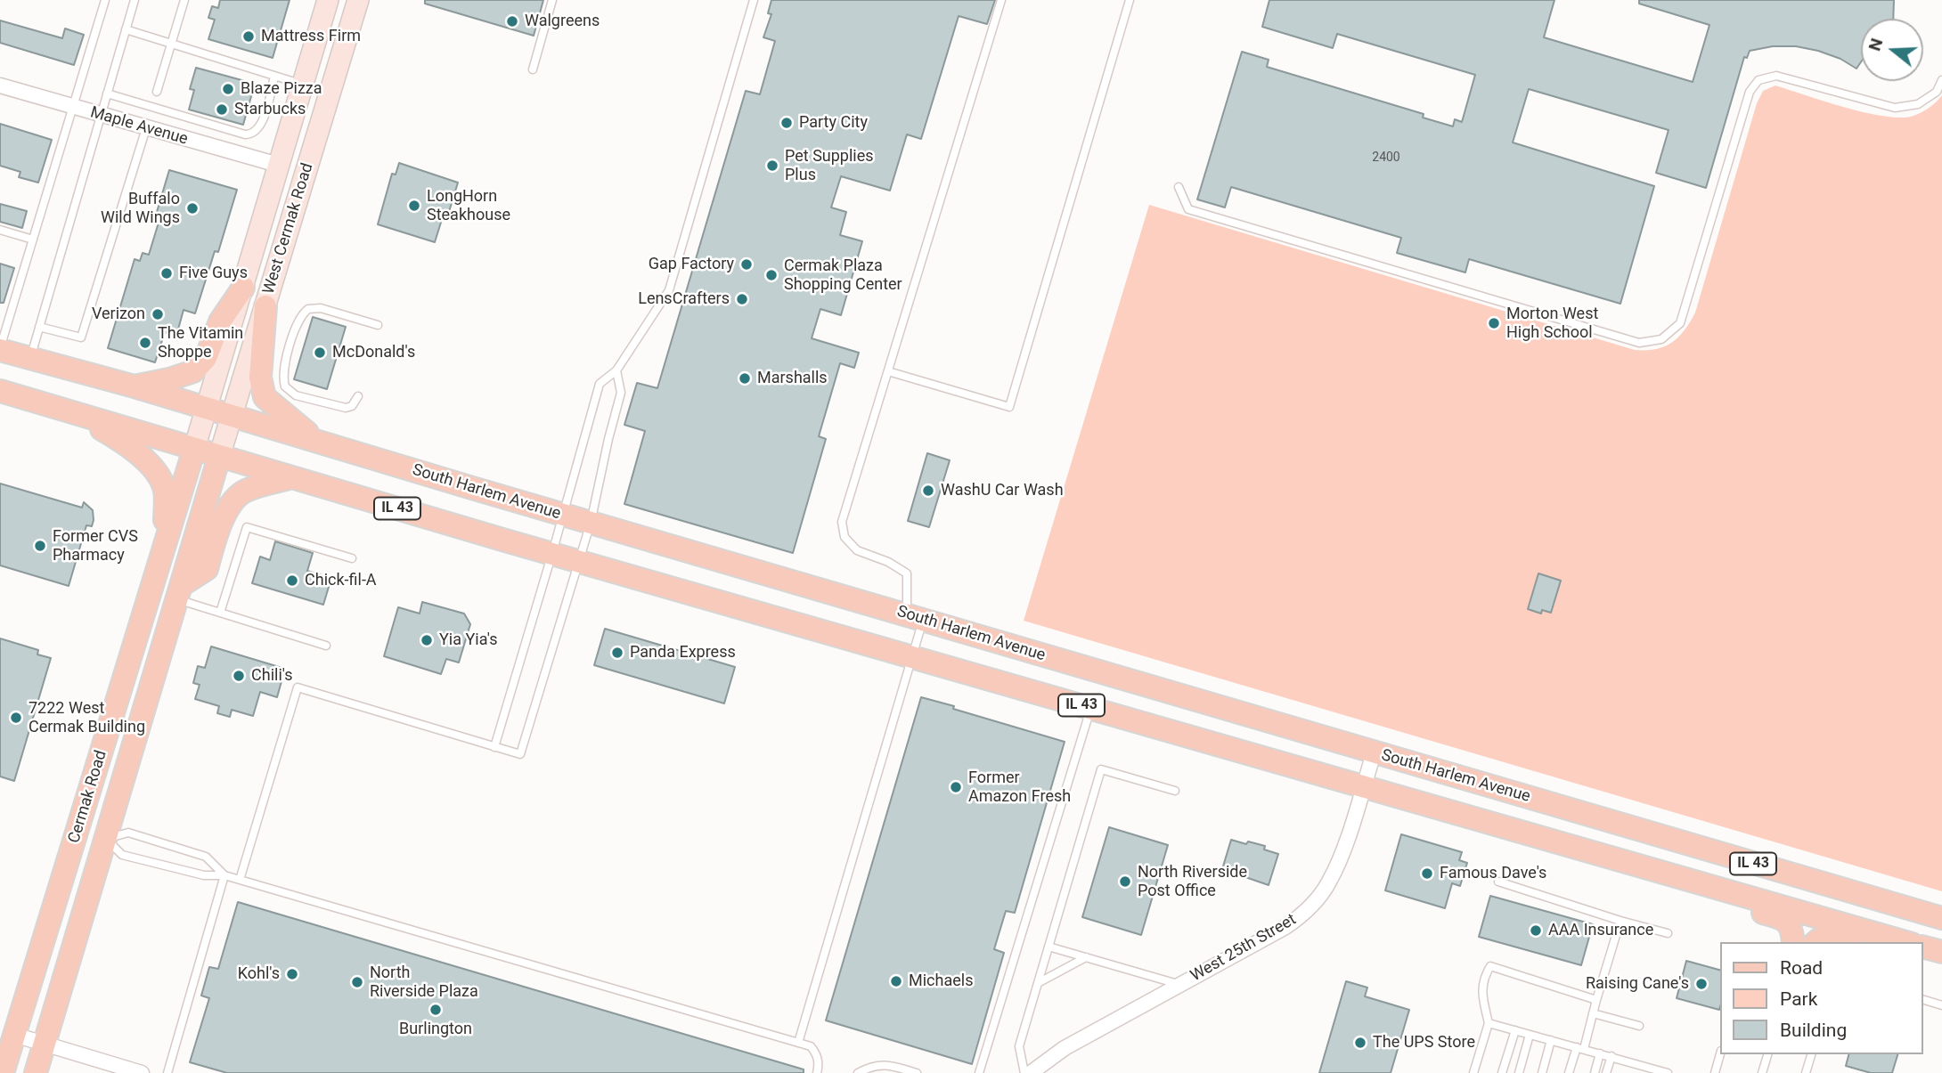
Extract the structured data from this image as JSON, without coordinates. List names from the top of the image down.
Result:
{
  "streets": {
    "main road": [
      "West Cermak Road",
      "South Harlem Avenue",
      "IL 43",
      "Cermak Road"
    ],
    "street": ["Maple Avenue", "West 25th Street"]
  },
  "crossings": [
    ["Maple Avenue", "West Cermak Road"],
    ["West Cermak Road", "South Harlem Avenue"],
    ["West Cermak Road", "IL 43"],
    ["West Cermak Road", "Cermak Road"],
    ["South Harlem Avenue", "West 25th Street"],
    ["IL 43", "Cermak Road"],
    ["IL 43", "West 25th Street"]
  ],
  "places": [
    "Walgreens",
    "Mattress Firm",
    "Blaze Pizza",
    "Starbucks",
    "Party City",
    "Pet Supplies Plus",
    "LongHorn Steakhouse",
    "Buffalo Wild Wings",
    "Gap Factory",
    "Five Guys",
    "Cermak Plaza Shopping Center",
    "LensCrafters",
    "Verizon",
    "Morton West High School",
    "The Vitamin Shoppe",
    "McDonald's",
    "Marshalls",
    "WashU Car Wash",
    "Former CVS Pharmacy",
    "Chick-fil-A",
    "Yia Yia's",
    "Panda Express",
    "Chili's",
    "7222 West Cermak Building",
    "Former Amazon Fresh",
    "Famous Dave's",
    "North Riverside Post Office",
    "AAA Insurance",
    "Kohl's",
    "Michaels",
    "North Riverside Plaza",
    "Raising Cane's",
    "Burlington",
    "The UPS Store"
  ],
  "house_numbers": ["2400"],
  "legend": ["Road", "Park", "Building"],
  "north": "left"
}
